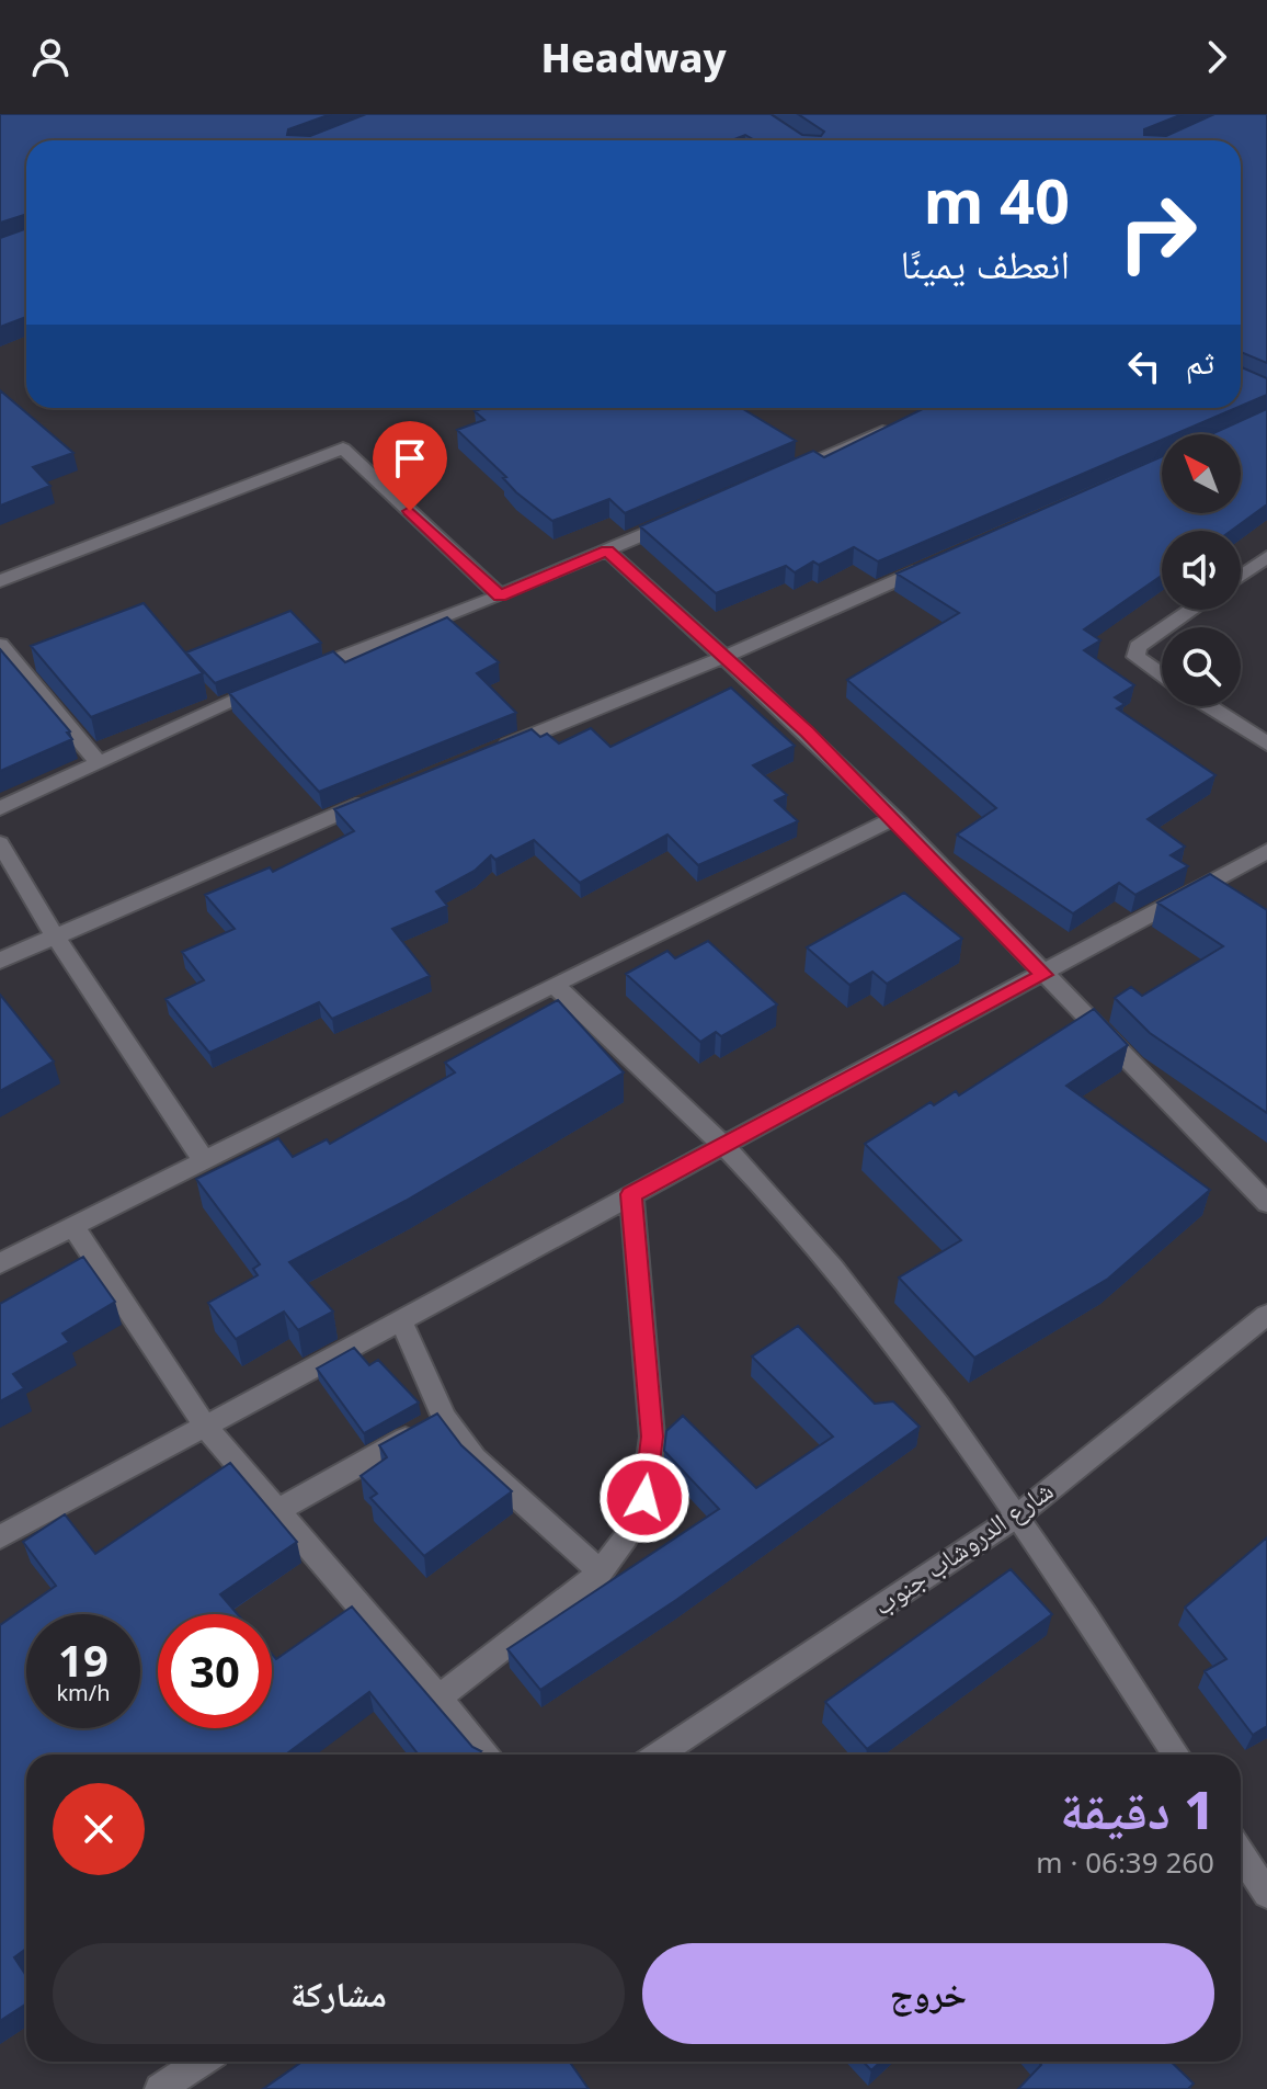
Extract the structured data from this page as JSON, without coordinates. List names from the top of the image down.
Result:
{
  "streets": {
    "street": ["شارع الدروشاب جنوب"]
  },
  "north": "top left",
  "page": {
    "header": "Headway",
    "turn": ["40 m", "انعطف يمينًا"],
    "then": "ثم",
    "speed": "19 km/h",
    "limit": "30",
    "heading": ["1 دقيقة", "260 m · 06:39"],
    "buttons": ["خروج", "مشاركة"]
  }
}
